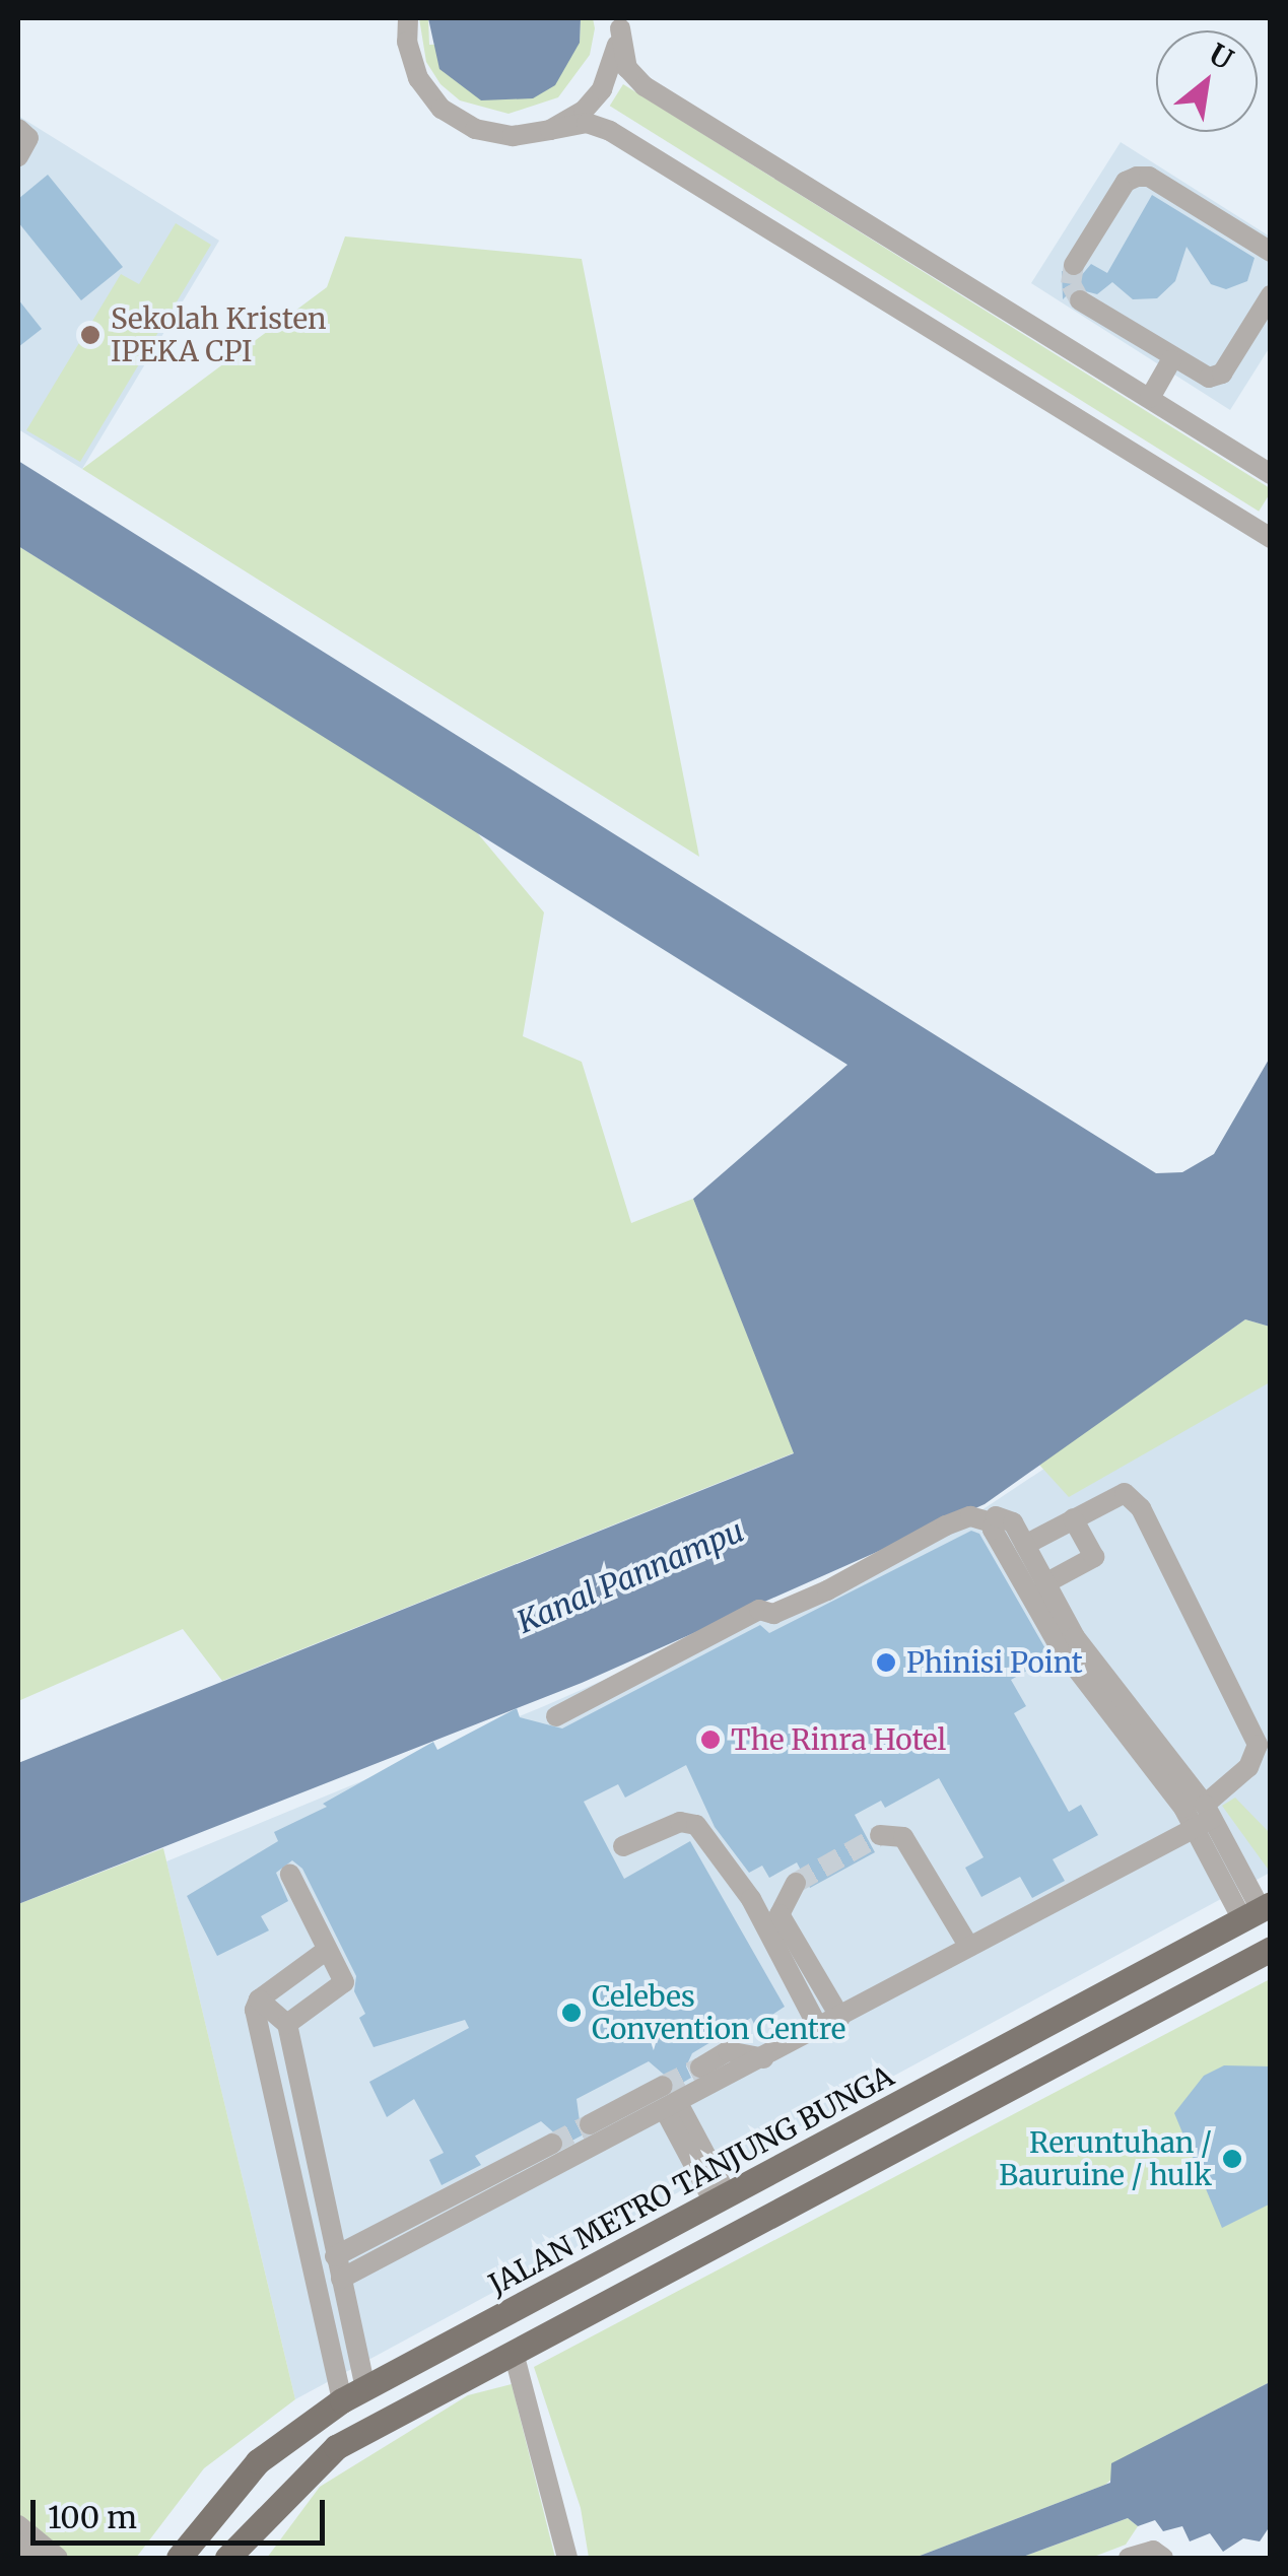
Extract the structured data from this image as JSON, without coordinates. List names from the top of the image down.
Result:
{
  "streets": {
    "main road": ["JALAN METRO TANJUNG BUNGA"]
  },
  "water": ["Kanal Pannampu"],
  "places": [
    "Sekolah Kristen IPEKA CPI",
    "Phinisi Point",
    "The Rinra Hotel",
    "Celebes Convention Centre",
    "Reruntuhan / Bauruine / hulk"
  ],
  "scale_bar": "100 m",
  "north": "top right"
}
